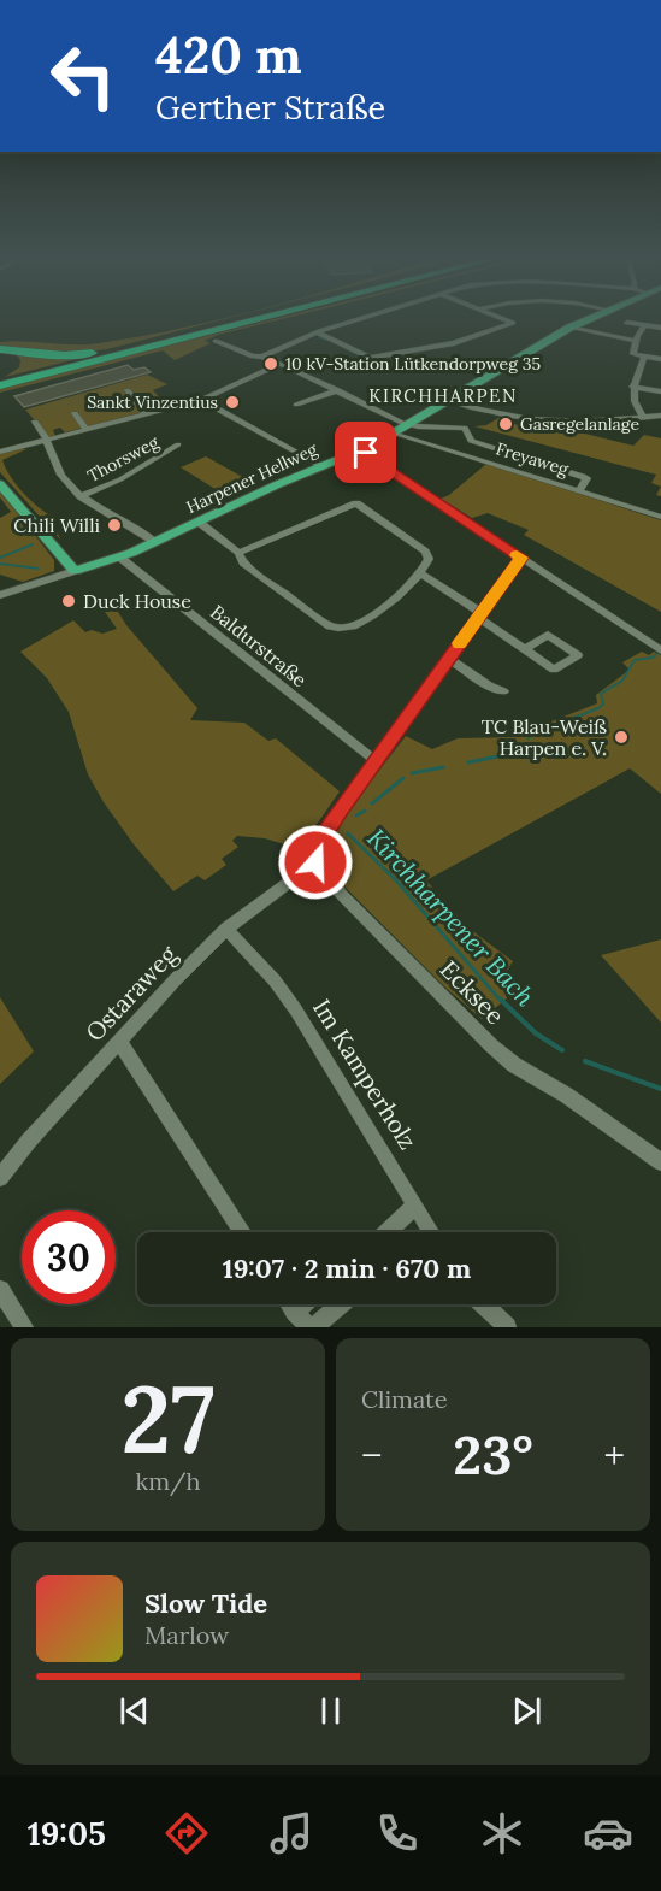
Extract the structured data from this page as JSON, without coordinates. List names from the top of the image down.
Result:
{
  "streets": {
    "main road": ["Harpener Hellweg"],
    "street": [
      "Thorsweg",
      "Freyaweg",
      "Baldurstraße",
      "Ecksee",
      "Ostaraweg",
      "Im Kamperholz"
    ]
  },
  "crossings": [
    ["Freyaweg", "Harpener Hellweg"],
    ["Harpener Hellweg", "Baldurstraße"],
    ["Ecksee", "Ostaraweg"],
    ["Ostaraweg", "Im Kamperholz"]
  ],
  "districts": ["KIRCHHARPEN"],
  "water": ["Kirchharpener Bach"],
  "places": [
    "10 kV-Station Lütkendorpweg 35",
    "Sankt Vinzentius",
    "Gasregelanlage",
    "Chili Willi",
    "Duck House",
    "TC Blau-Weiß Harpen e. V."
  ],
  "page": {
    "turn": ["420 m", "Gerther Straße"],
    "limit": "30",
    "trip": "19:07 · 2 min · 670 m",
    "tile": [
      ["27", "km/h"],
      "Climate"
    ],
    "heat": ["−", "23°", "+"],
    "song": ["Slow Tide", "Marlow"],
    "tabs": "19:05"
  }
}
